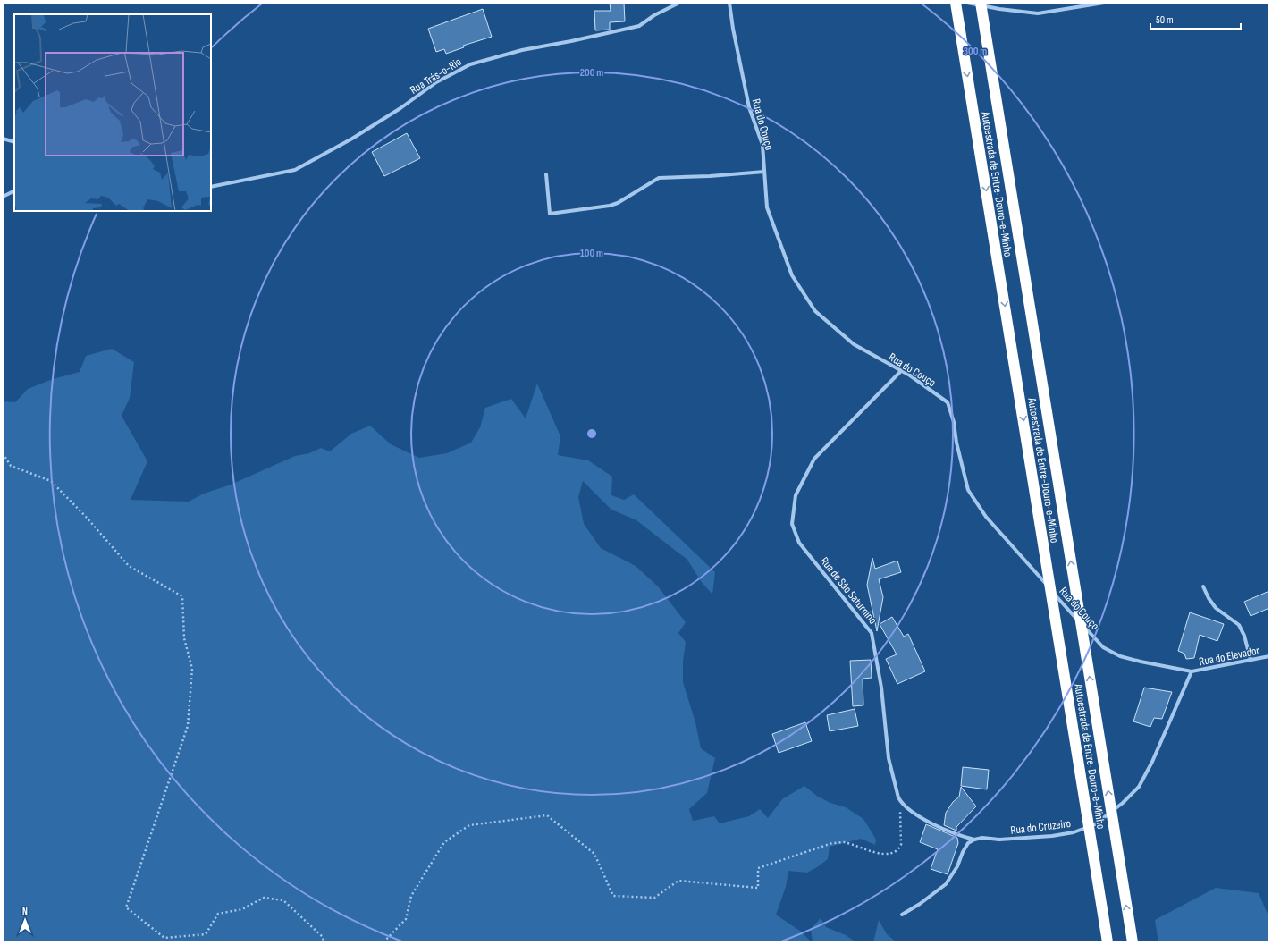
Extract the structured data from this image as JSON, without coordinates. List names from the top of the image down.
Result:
{
  "streets": {
    "highway": ["Autoestrada de Entre-Douro-e-Minho"],
    "street": [
      "Rua Trás-o-Rio",
      "Rua do Couço",
      "Rua de São Saturnino",
      "Rua do Elevador",
      "Rua do Cruzeiro"
    ]
  },
  "crossings": [
    ["Rua do Couço", "Rua de São Saturnino"],
    ["Rua do Couço", "Rua do Elevador"],
    ["Rua do Couço", "Rua do Cruzeiro"],
    ["Rua de São Saturnino", "Rua do Cruzeiro"],
    ["Rua do Elevador", "Rua do Cruzeiro"]
  ],
  "scale_bar": "50 m",
  "north": "top",
  "rings": ["300 m", "200 m", "100 m"]
}
